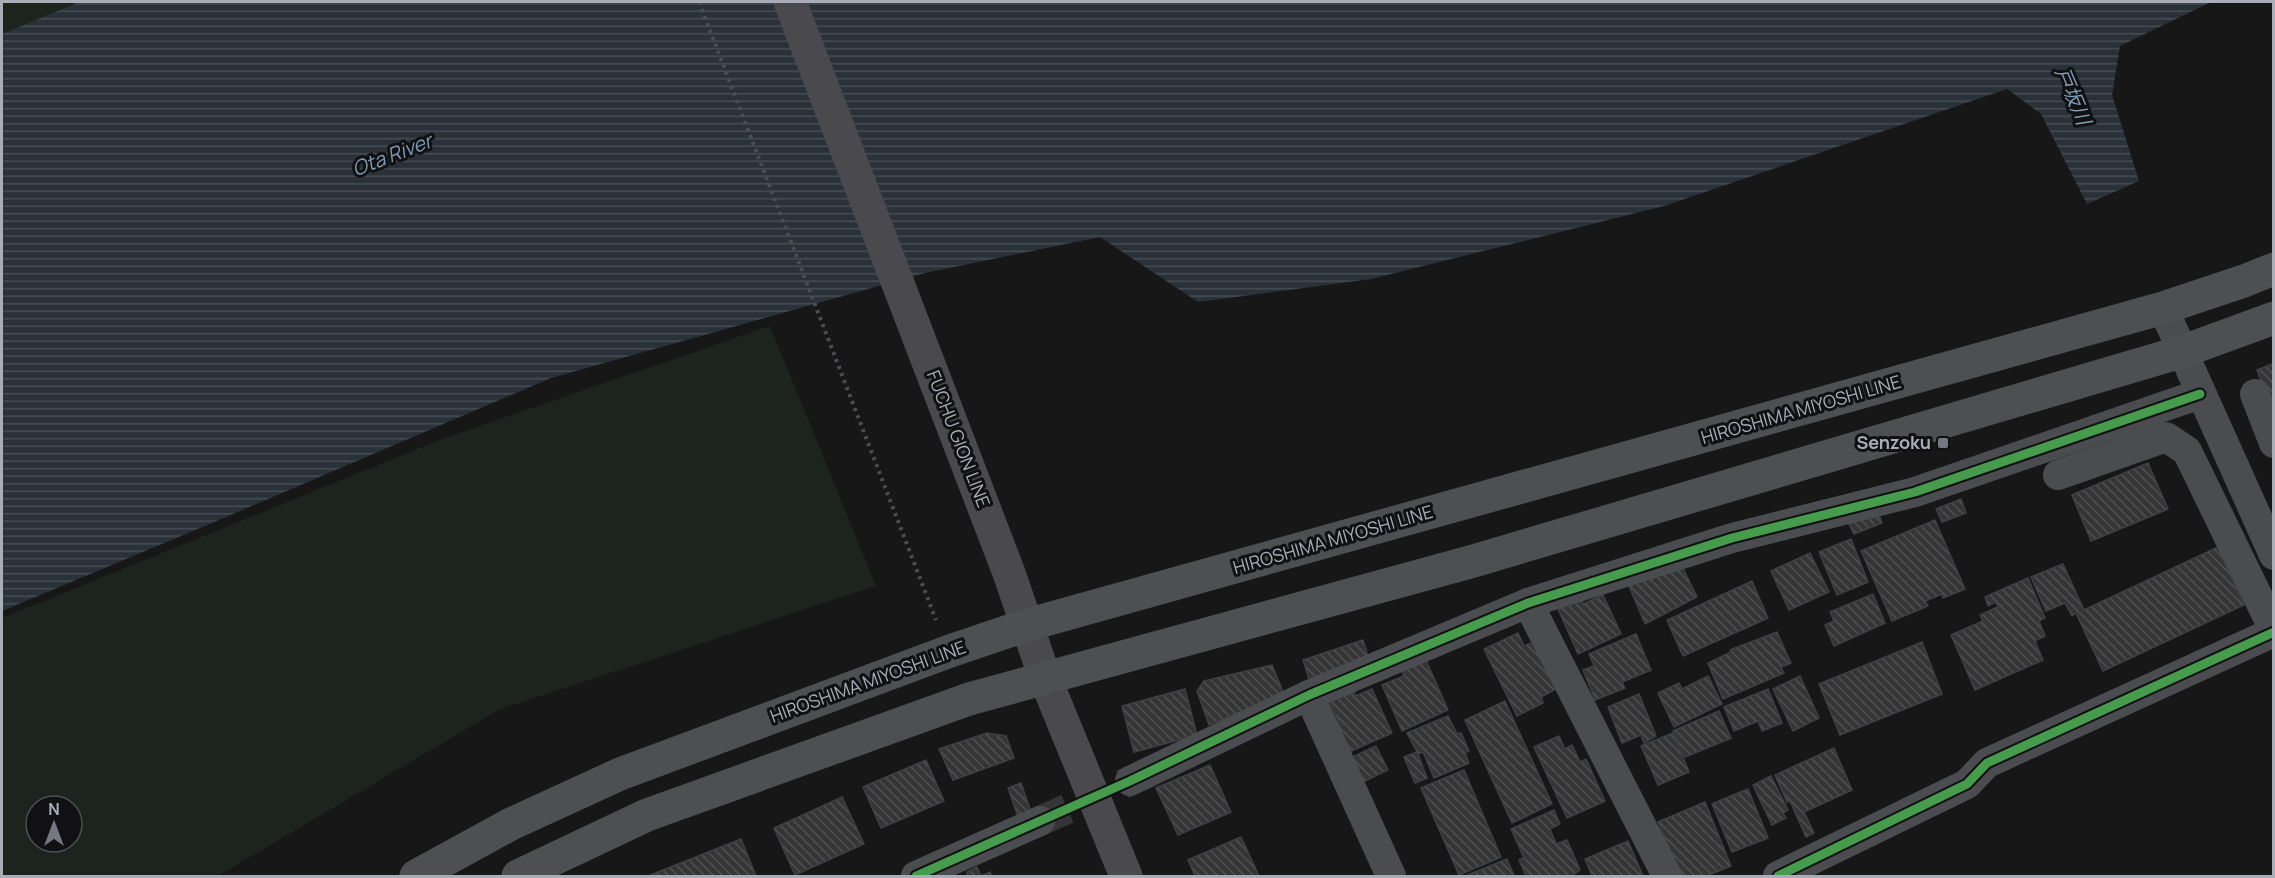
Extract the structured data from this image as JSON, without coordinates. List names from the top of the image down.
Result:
{
  "streets": {
    "main road": ["HIROSHIMA MIYOSHI LINE", "FUCHU GION LINE"]
  },
  "crossings": [
    ["HIROSHIMA MIYOSHI LINE", "FUCHU GION LINE"]
  ],
  "water": ["戸坂川", "Ota River"],
  "places": {
    "transit": ["Senzoku"]
  },
  "north": "top"
}
